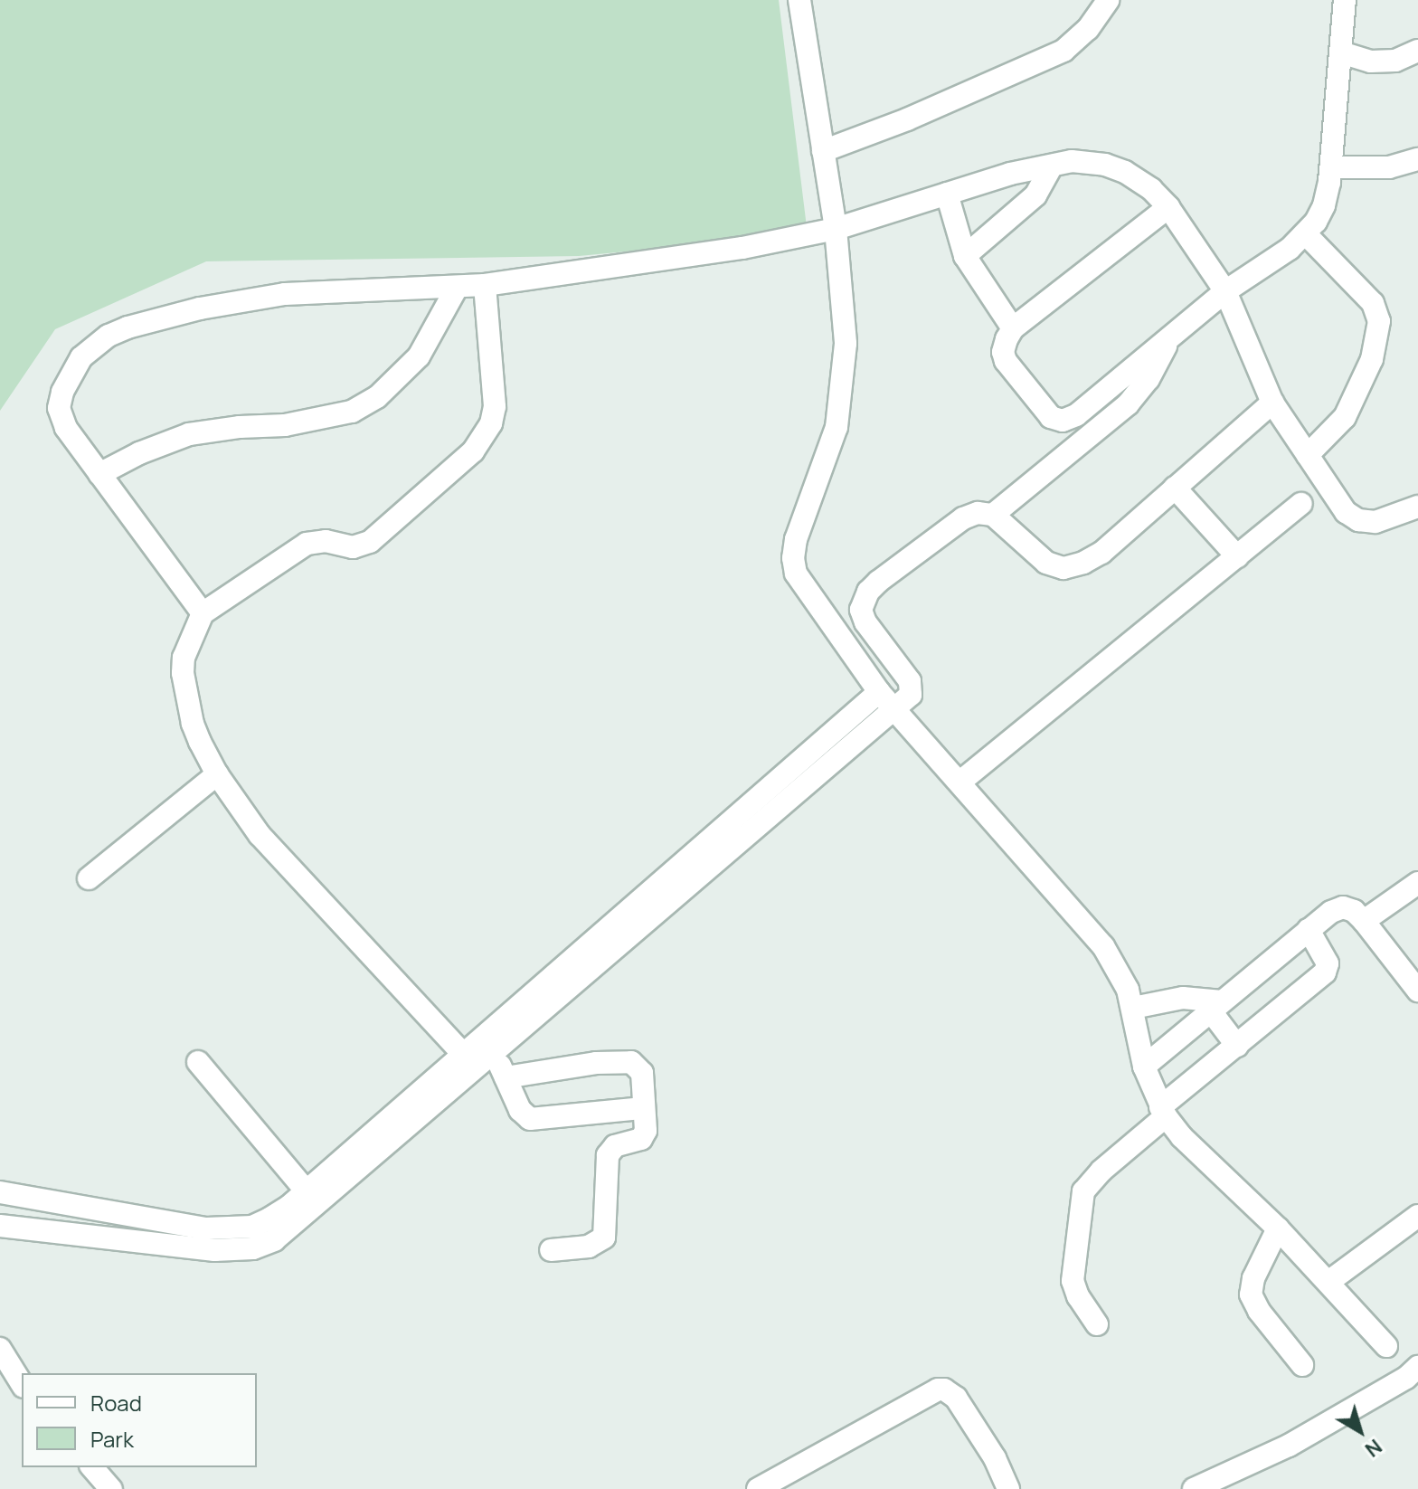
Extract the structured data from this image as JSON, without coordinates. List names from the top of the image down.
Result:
{
  "legend": ["Road", "Park"],
  "north": "bottom right"
}
